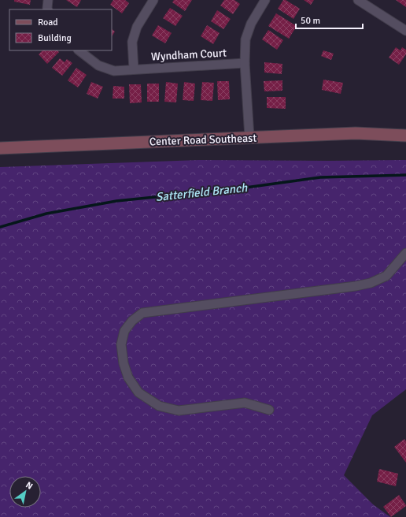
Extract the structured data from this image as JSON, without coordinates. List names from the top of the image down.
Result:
{
  "streets": {
    "street": ["Wyndham Court", "Center Road Southeast"]
  },
  "water": ["Satterfield Branch"],
  "legend": ["Road", "Building"],
  "scale_bar": "50 m",
  "north": "top right"
}
